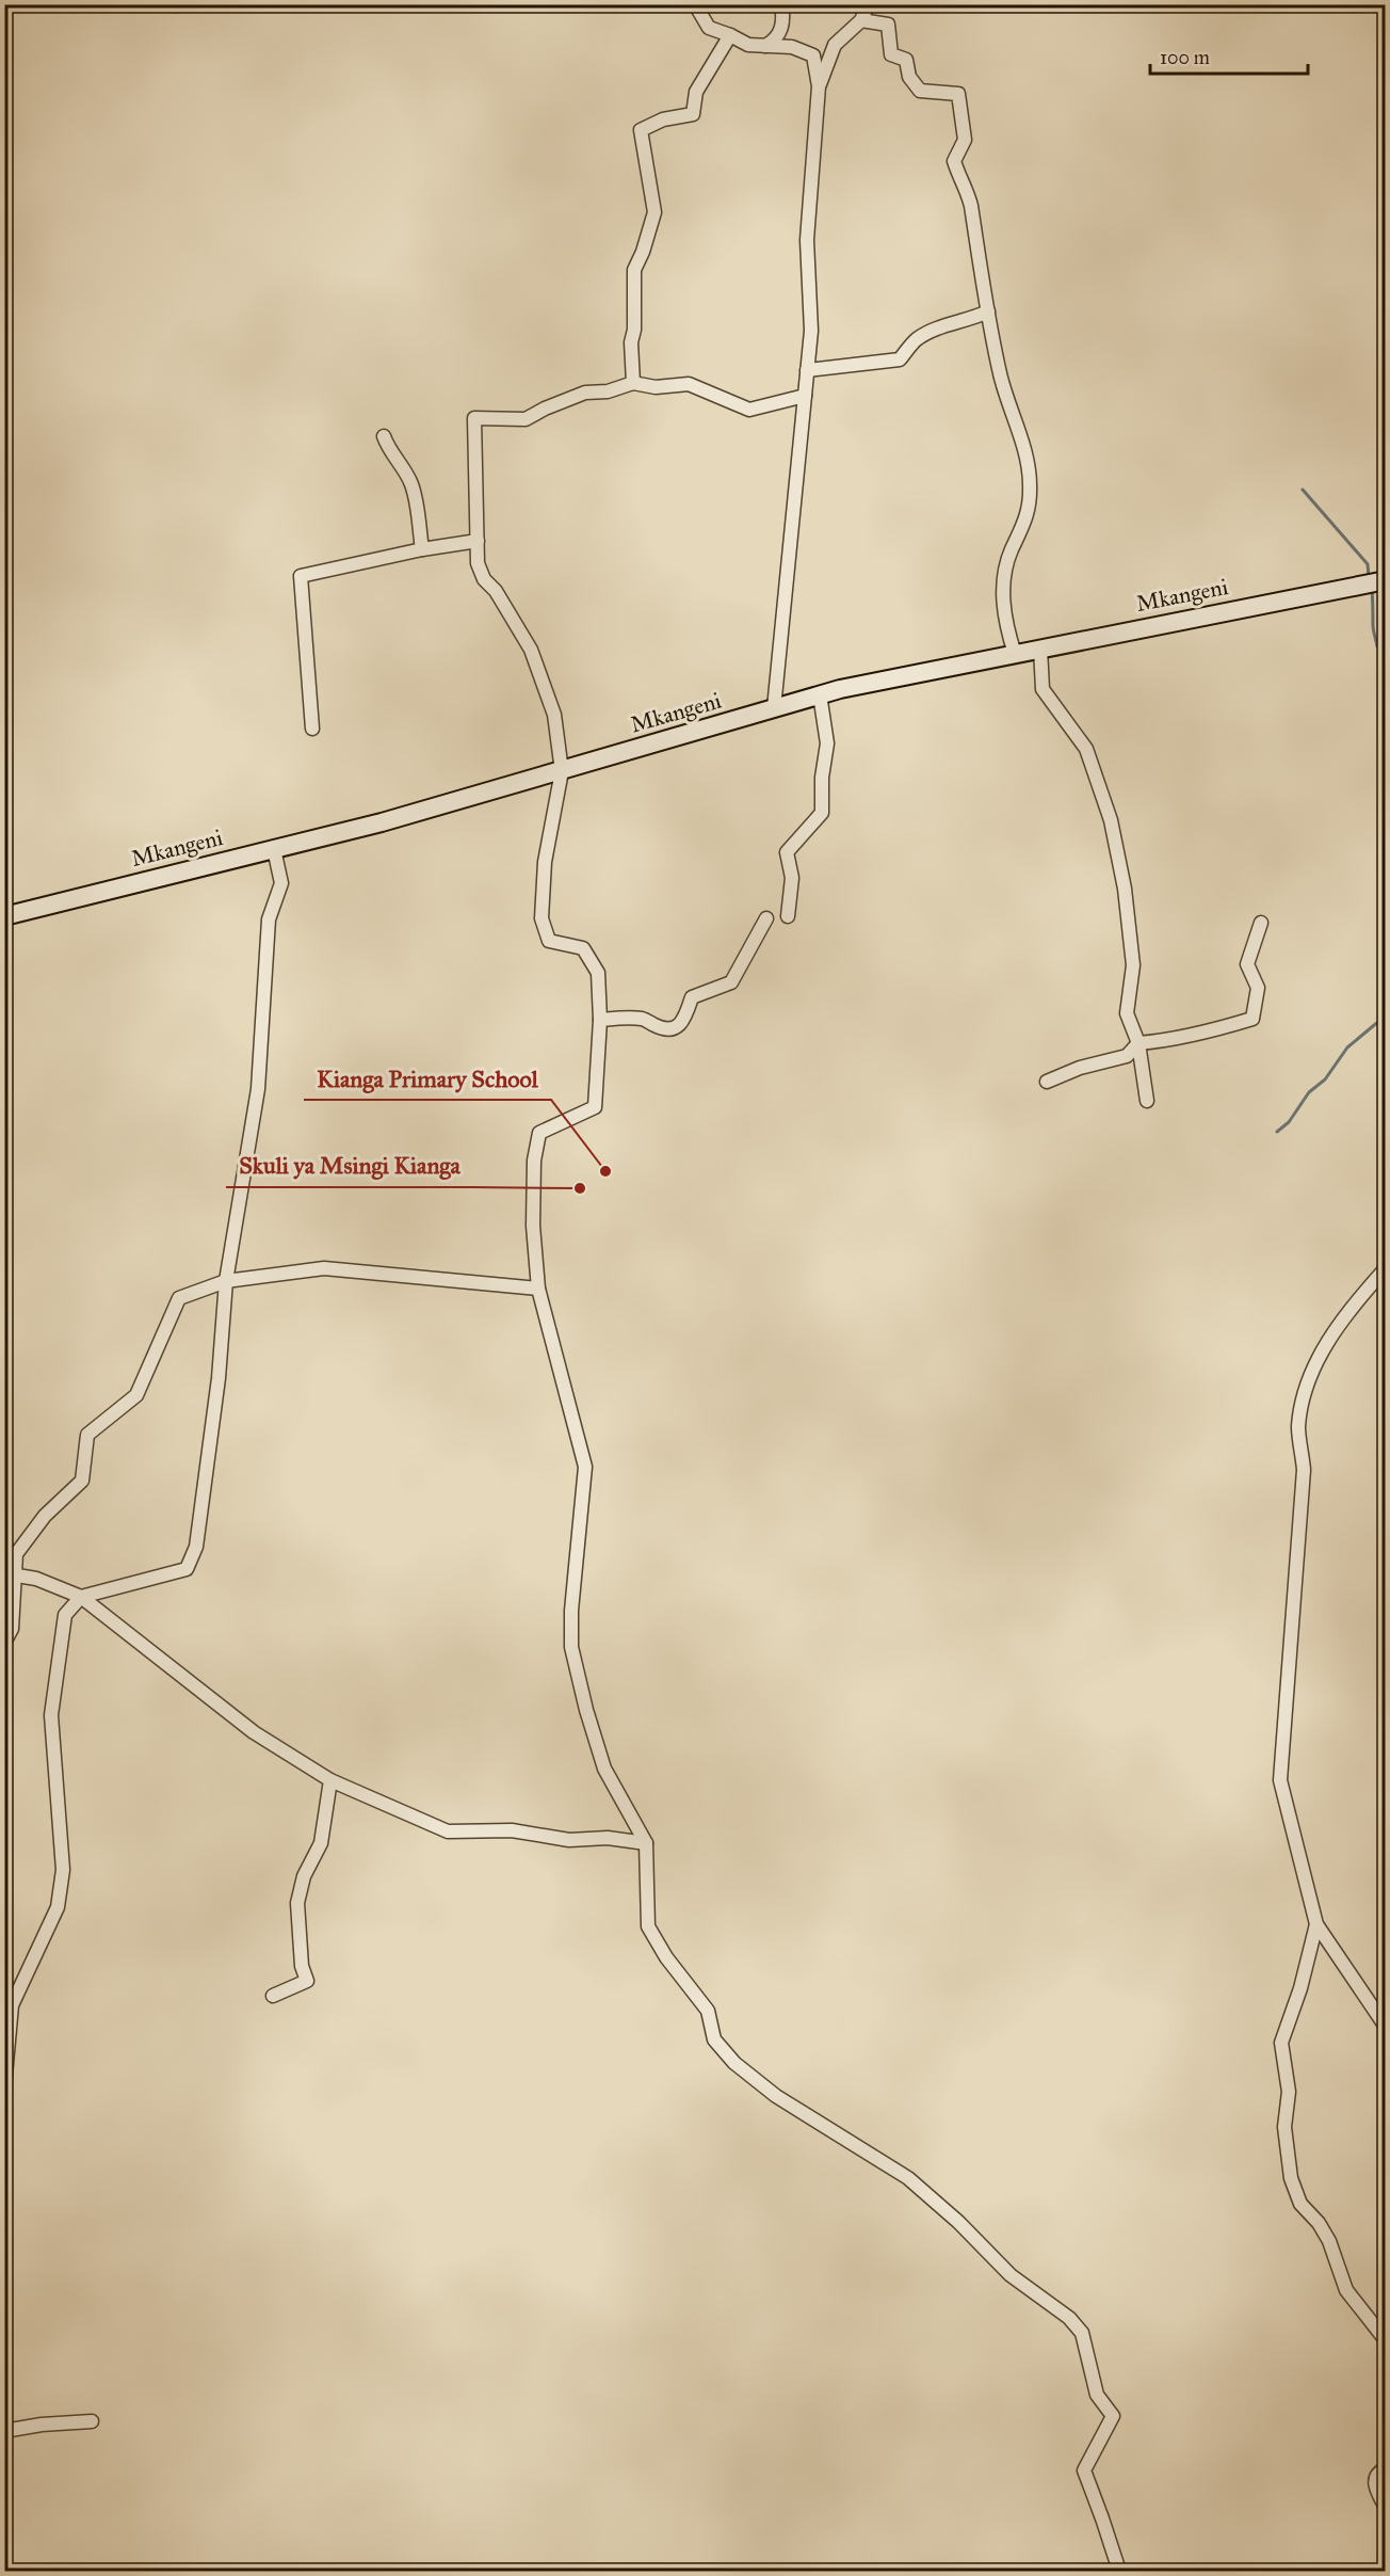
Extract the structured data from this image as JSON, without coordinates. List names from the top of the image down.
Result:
{
  "streets": {
    "street": ["Mkangeni"]
  },
  "places": ["Kianga Primary School", "Skuli ya Msingi Kianga"],
  "scale_bar": "100 m"
}
